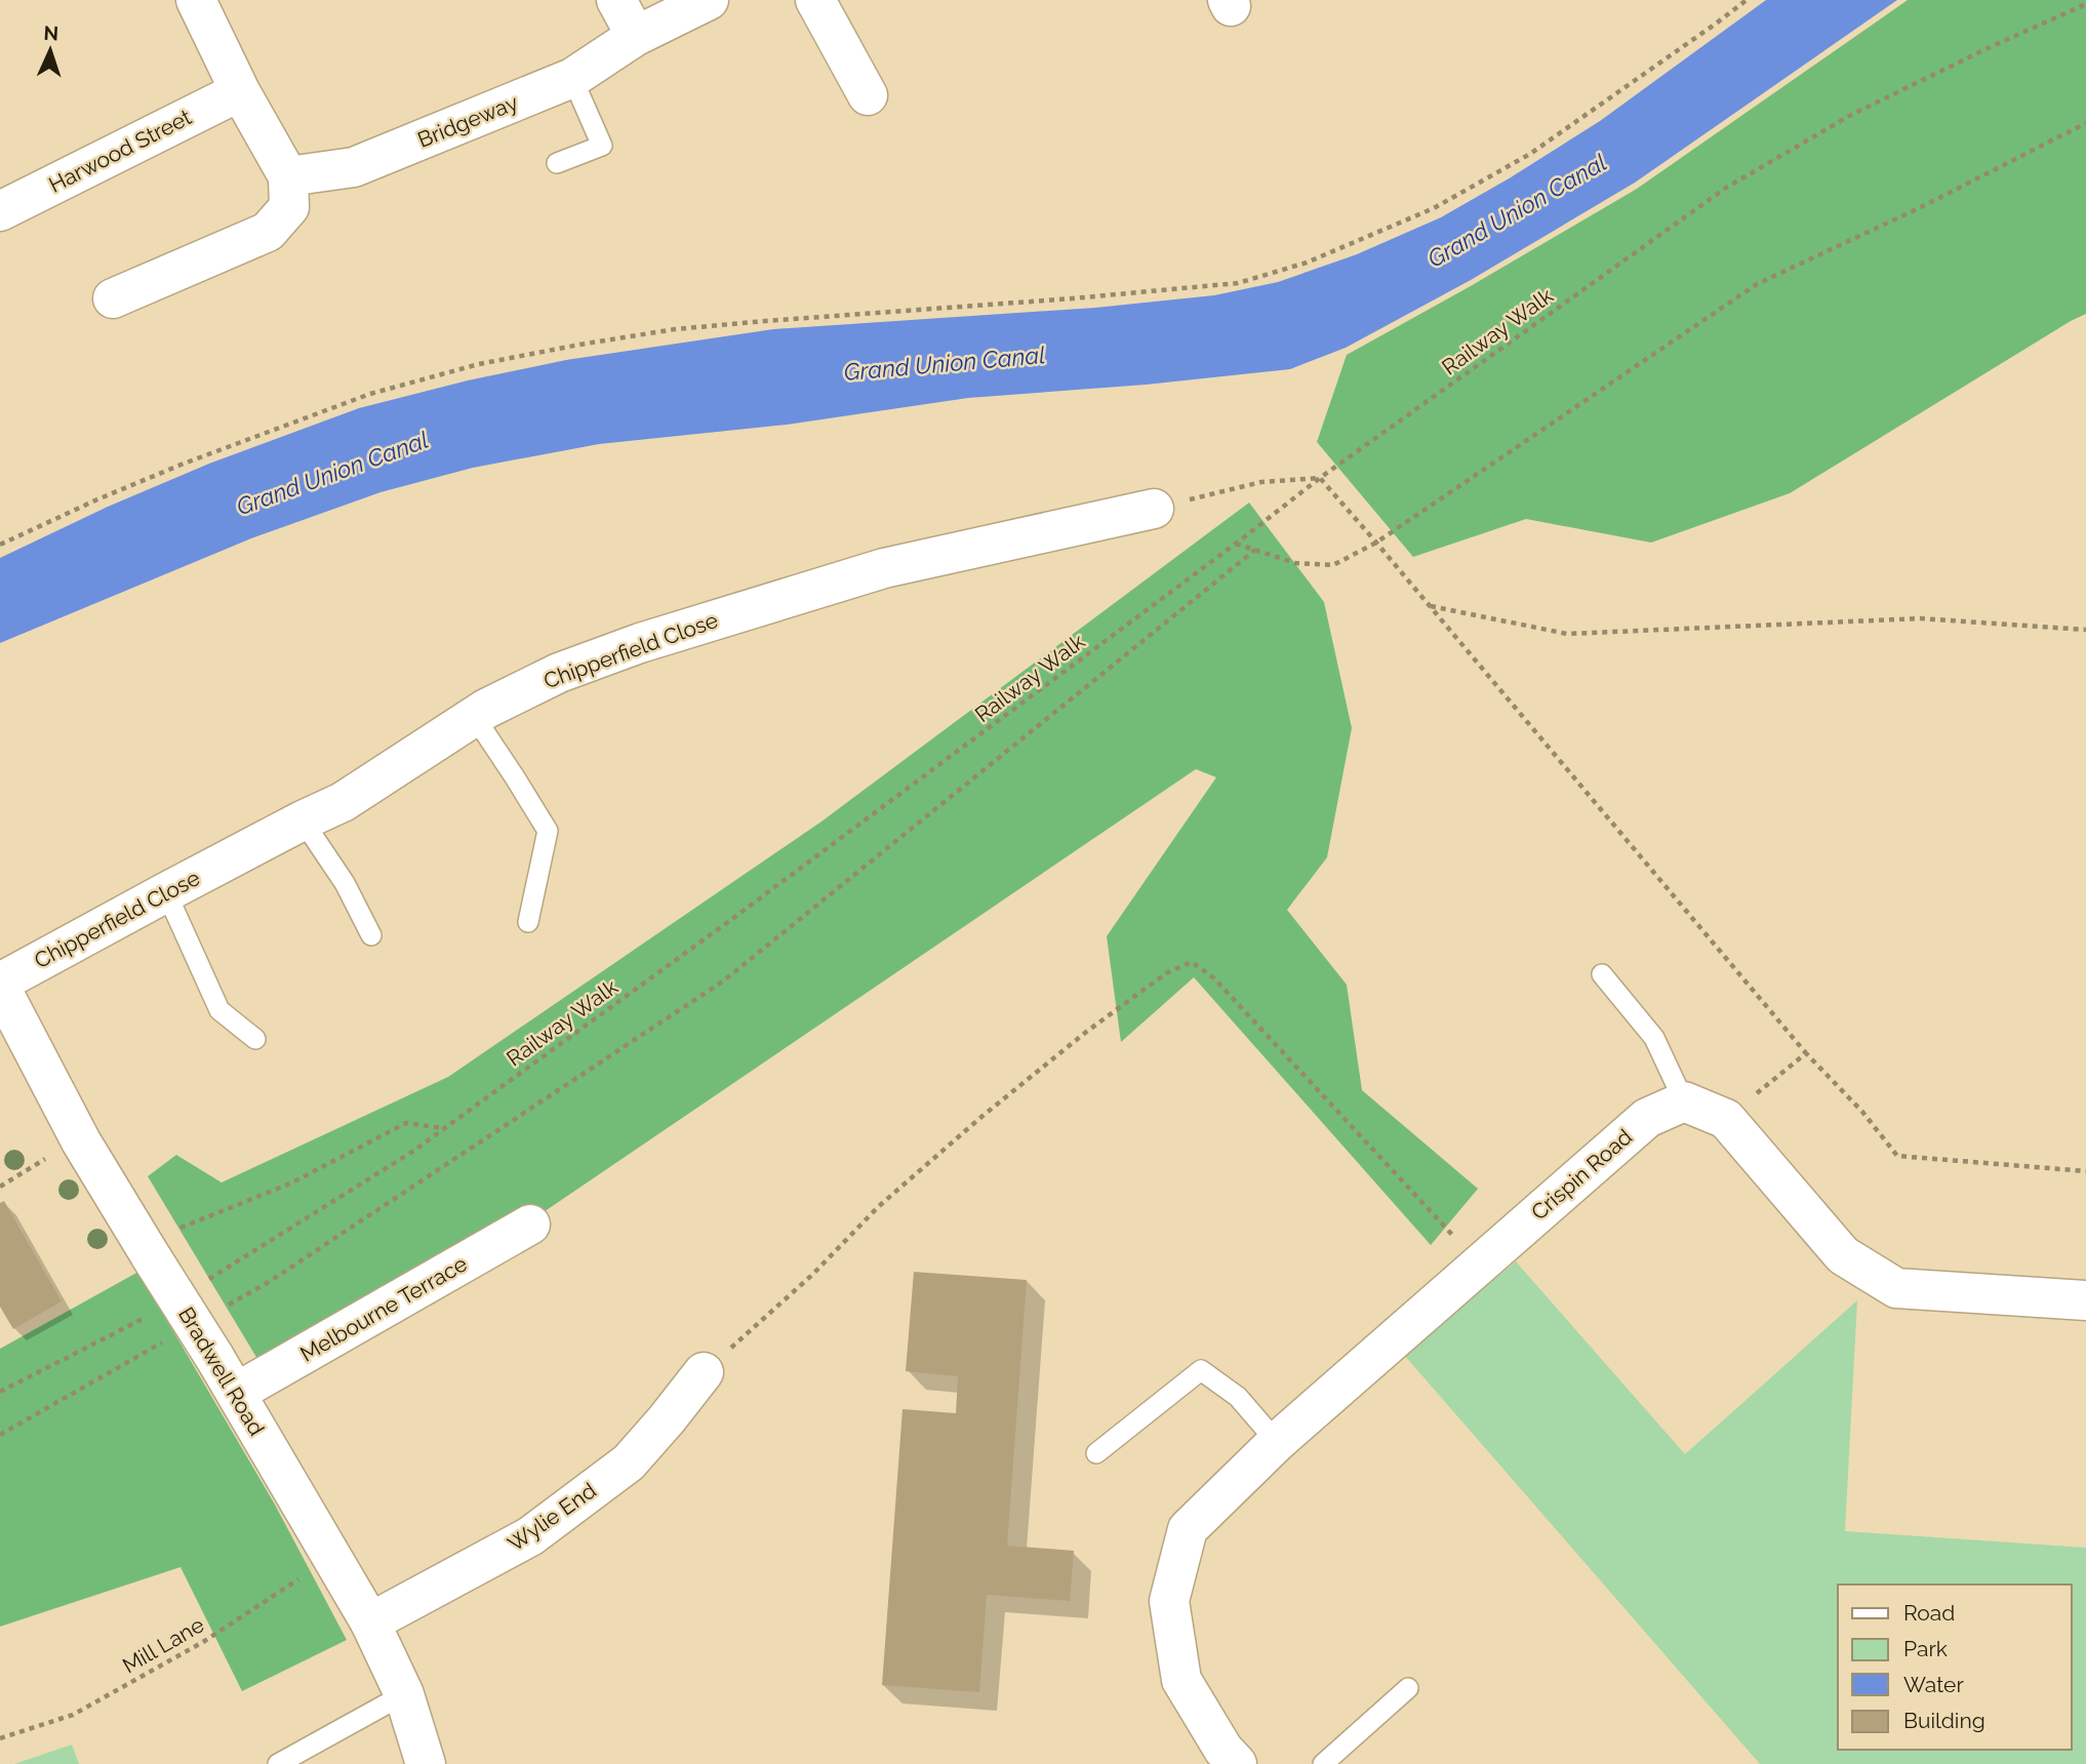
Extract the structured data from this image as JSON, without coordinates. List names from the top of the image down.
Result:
{
  "streets": {
    "street": [
      "Bridgeway",
      "Harwood Street",
      "Chipperfield Close",
      "Crispin Road",
      "Melbourne Terrace",
      "Bradwell Road",
      "Wylie End"
    ],
    "path": ["Railway Walk", "Mill Lane"]
  },
  "crossings": [
    ["Chipperfield Close", "Bradwell Road"],
    ["Melbourne Terrace", "Bradwell Road"],
    ["Bradwell Road", "Wylie End"],
    ["Bradwell Road", "Mill Lane"]
  ],
  "water": ["Grand Union Canal"],
  "legend": [
    "Road",
    "Park",
    "Water",
    "Building"
  ],
  "north": "top"
}
